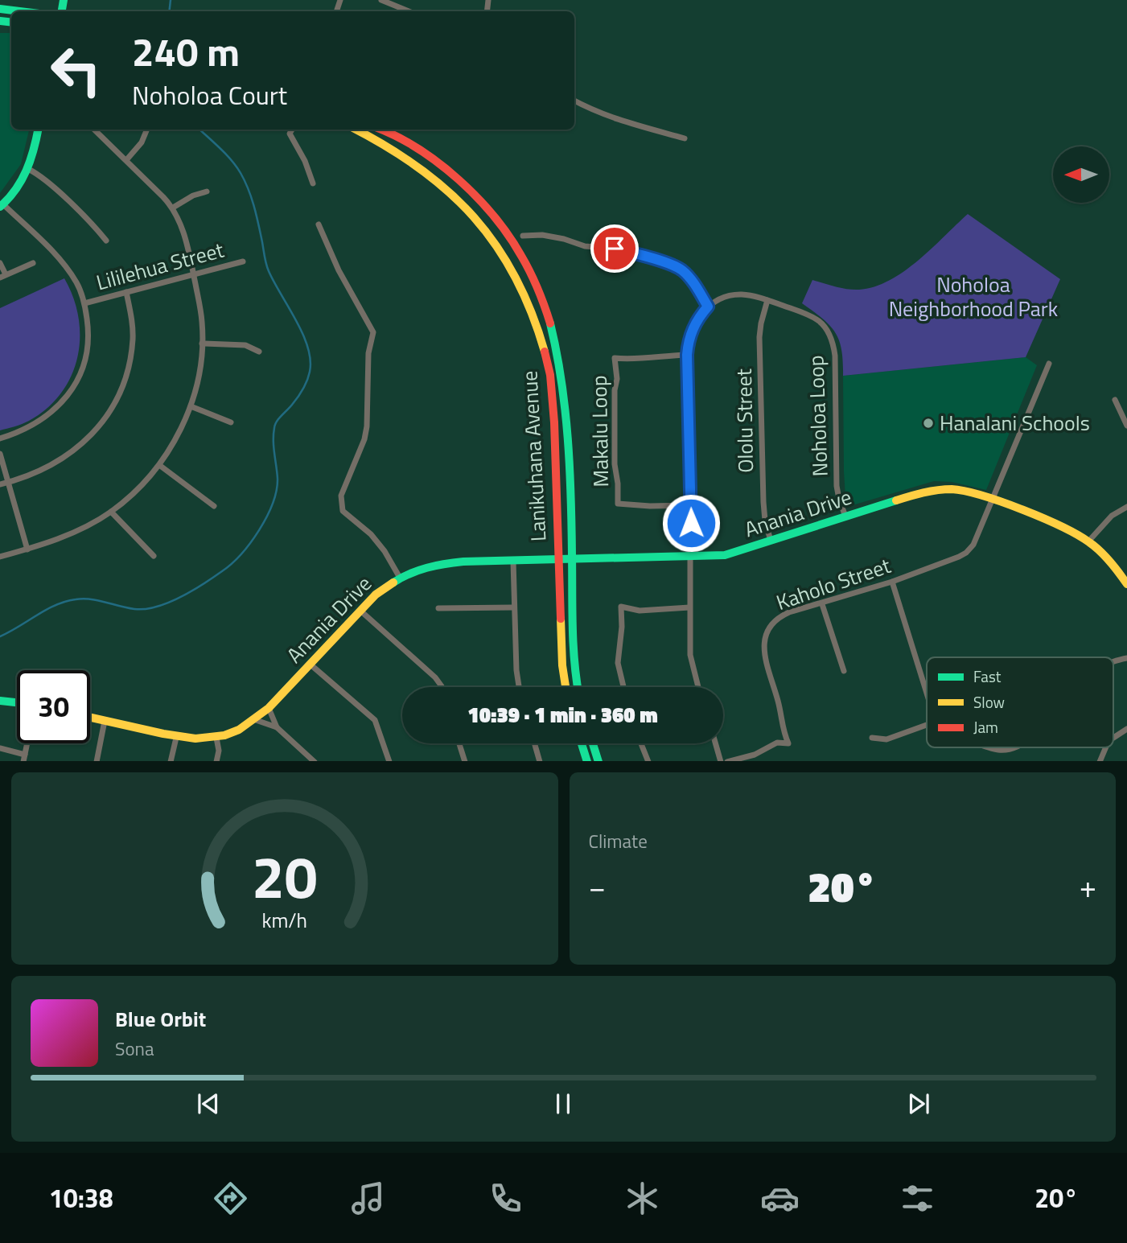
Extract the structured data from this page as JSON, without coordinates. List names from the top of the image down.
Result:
{
  "streets": {
    "main road": ["Lanikuhana Avenue", "Anania Drive"],
    "street": [
      "Lililehua Street",
      "Noholoa Loop",
      "Ololu Street",
      "Makalu Loop",
      "Kaholo Street"
    ]
  },
  "crossings": [
    ["Noholoa Loop", "Ololu Street"],
    ["Noholoa Loop", "Anania Drive"],
    ["Ololu Street", "Anania Drive"],
    ["Lanikuhana Avenue", "Anania Drive"],
    ["Anania Drive", "Kaholo Street"]
  ],
  "parks": ["Noholoa Neighborhood Park"],
  "places": ["Hanalani Schools"],
  "legend": ["Fast", "Slow", "Jam"],
  "north": "left",
  "page": {
    "turn": ["240 m", "Noholoa Court"],
    "limit": "30",
    "trip": "10:39 · 1 min · 360 m",
    "tile": "Climate",
    "heat": ["−", "20°", "+"],
    "song": ["Blue Orbit", "Sona"],
    "tabs": ["10:38", "20°"],
    "gauge": ["20", "km/h"]
  }
}
